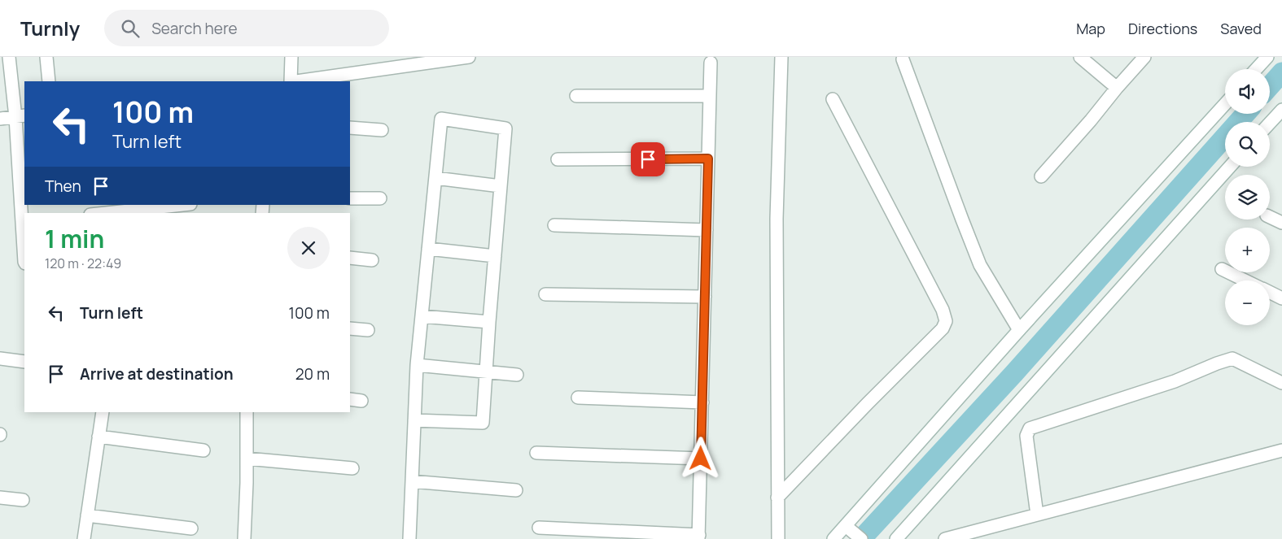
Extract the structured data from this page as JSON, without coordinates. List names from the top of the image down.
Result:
{
  "page": {
    "header": "Turnly",
    "search": "Search here",
    "nav": ["Map", "Directions", "Saved"],
    "map_buttons": ["+", "−"],
    "turn": ["100 m", "Turn left"],
    "then": "Then",
    "heading": ["1 min", "120 m · 22:49"],
    "list": [
      {
        "name": "Turn left",
        "value": "100 m"
      },
      {
        "name": "Arrive at destination",
        "value": "20 m"
      }
    ]
  }
}
